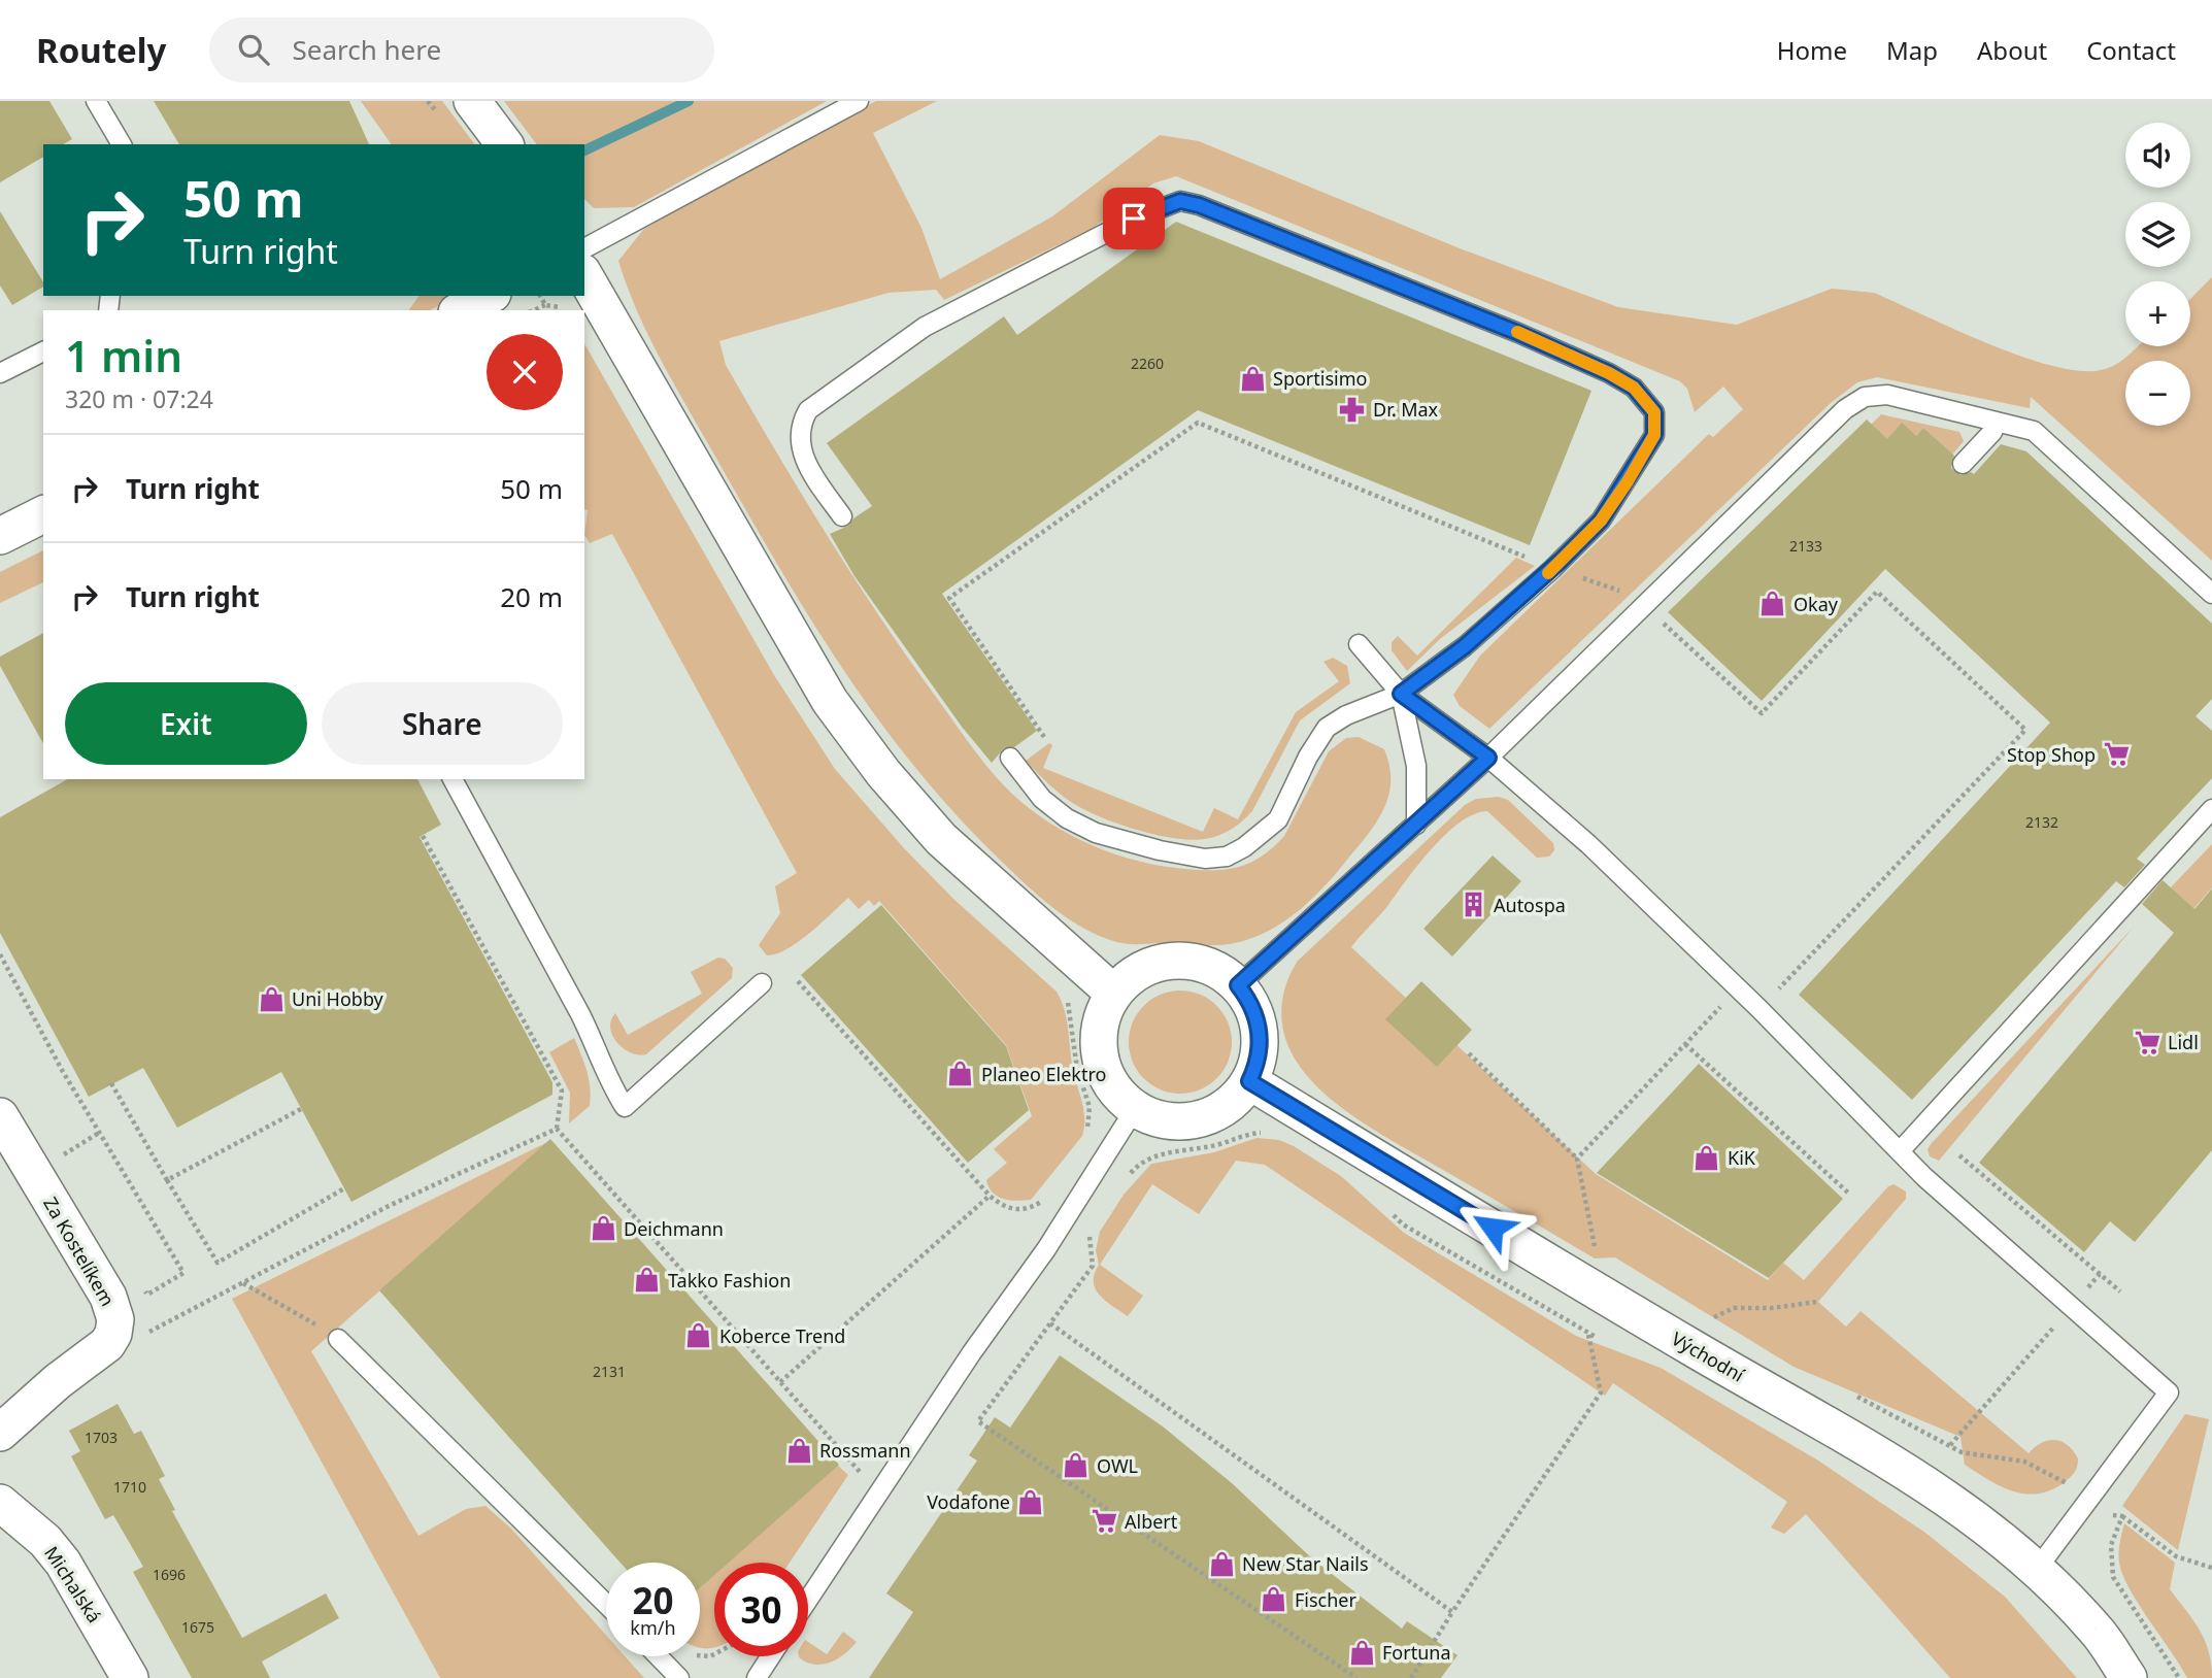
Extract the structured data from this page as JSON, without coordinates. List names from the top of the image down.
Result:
{
  "streets": {
    "street": ["Za Kostelíkem", "Východní", "Michalská"]
  },
  "places": {
    "shop": [
      "Sportisimo",
      "Okay",
      "Uni Hobby",
      "Planeo Elektro",
      "KiK",
      "Deichmann",
      "Takko Fashion",
      "Koberce Trend",
      "Rossmann",
      "OWL",
      "Vodafone",
      "New Star Nails",
      "Fischer",
      "Fortuna"
    ],
    "pharmacy": ["Dr. Max"],
    "supermarket": ["Stop Shop", "Lidl", "Albert"],
    "building": ["Autospa"]
  },
  "house_numbers": [
    "2260",
    "2133",
    "2132",
    "2131",
    "1703",
    "1710",
    "1696",
    "1675"
  ],
  "page": {
    "header": "Routely",
    "search": "Search here",
    "nav": [
      "Home",
      "Map",
      "About",
      "Contact"
    ],
    "map_buttons": ["+", "−"],
    "turn": ["50 m", "Turn right"],
    "heading": ["1 min", "320 m · 07:24"],
    "list": [
      {
        "name": "Turn right",
        "value": "50 m"
      },
      {
        "name": "Turn right",
        "value": "20 m"
      }
    ],
    "buttons": ["Exit", "Share"],
    "speed": "20 km/h",
    "limit": "30"
  }
}
